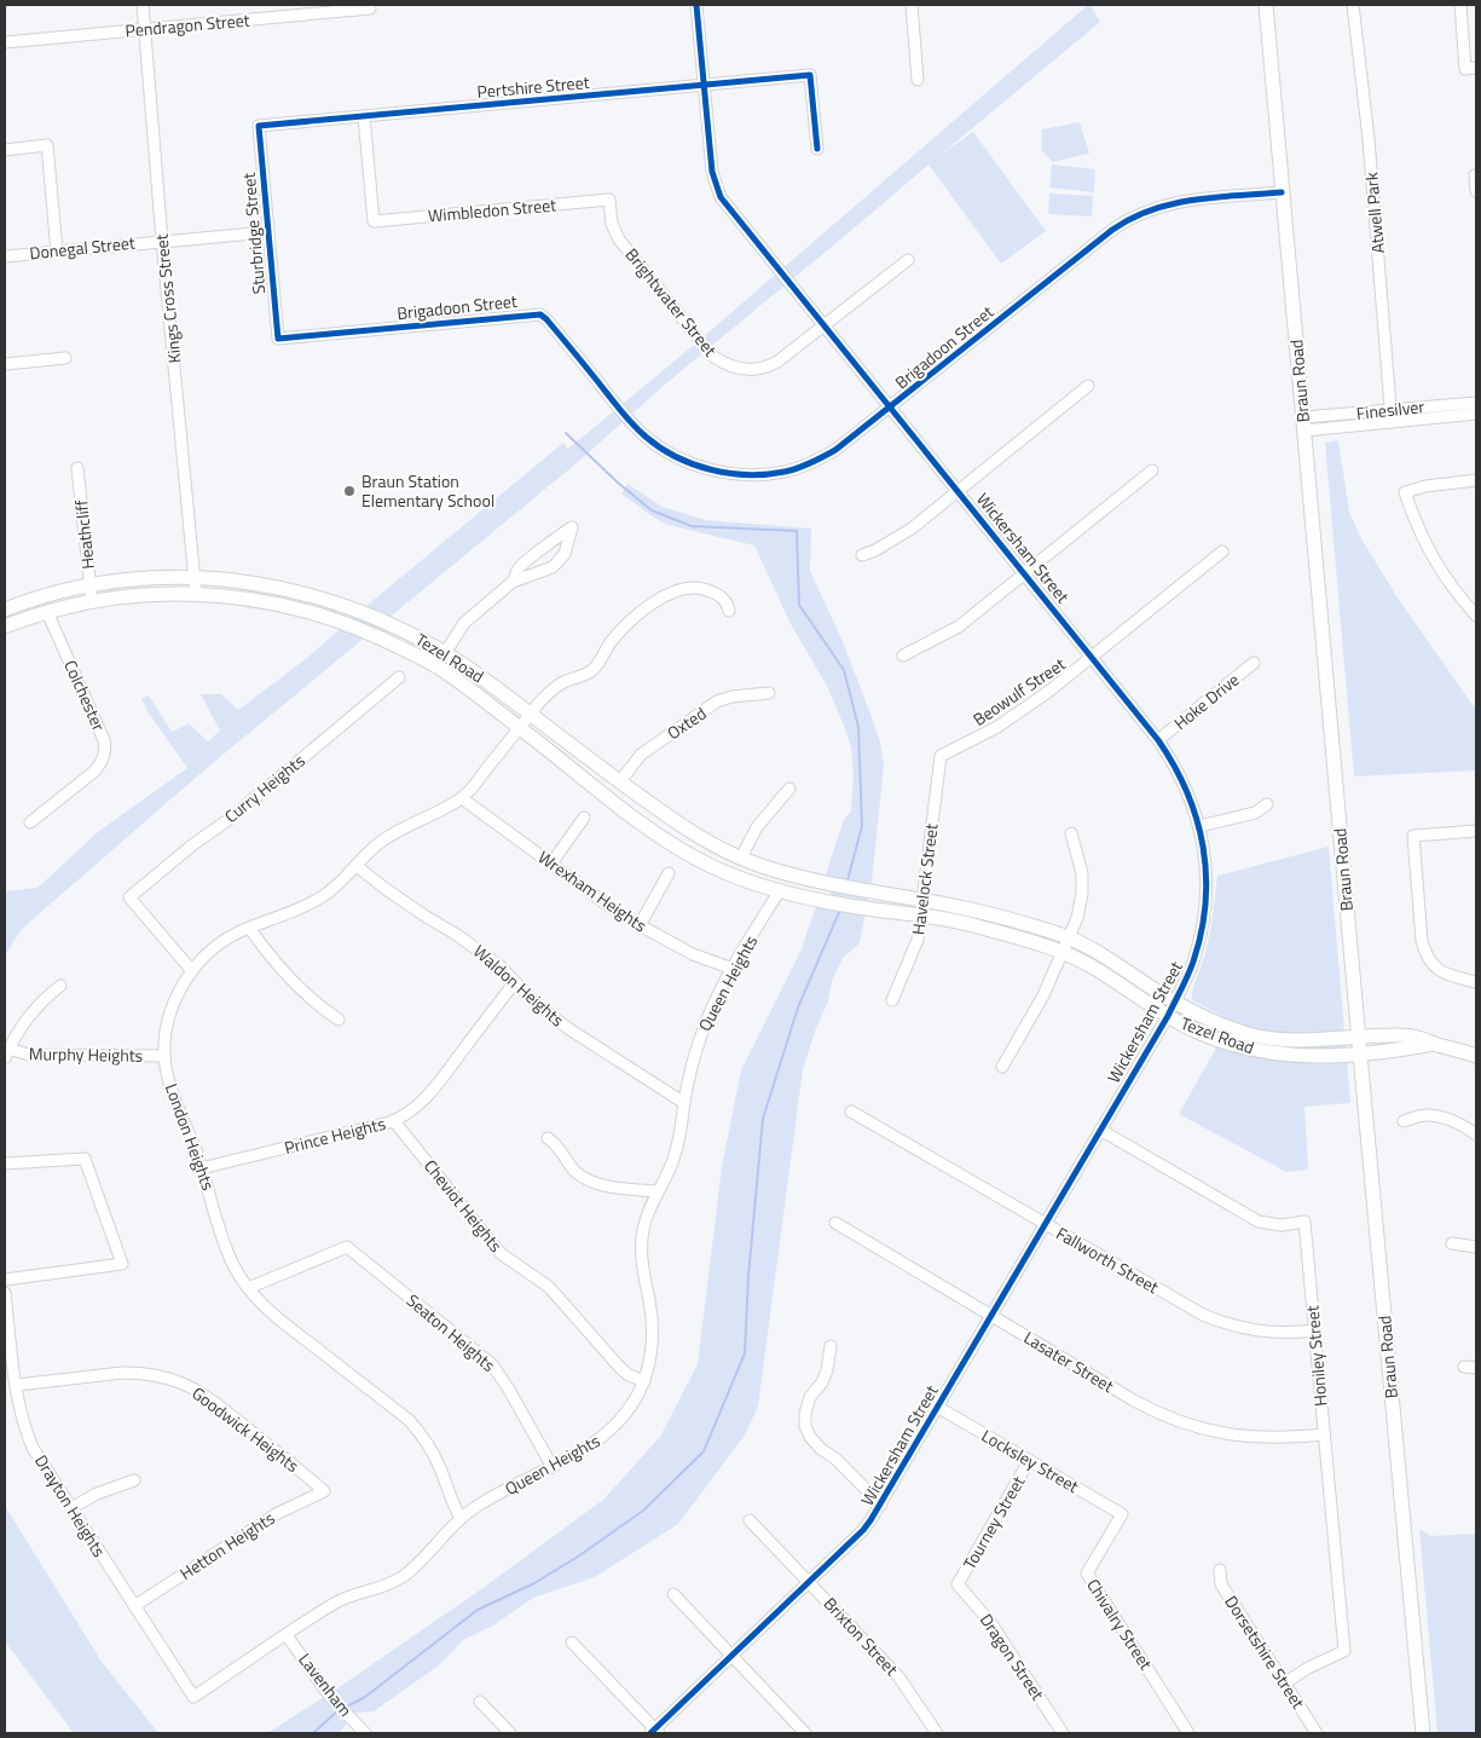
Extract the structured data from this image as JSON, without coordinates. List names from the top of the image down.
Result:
{
  "streets": {
    "main road": ["Braun Road", "Tezel Road"],
    "street": [
      "Pendragon Street",
      "Pertshire Street",
      "Wimbledon Street",
      "Atwell Park",
      "Sturbridge Street",
      "Donegal Street",
      "Kings Cross Street",
      "Brightwater Street",
      "Brigadoon Street",
      "Finesilver",
      "Heathcliff",
      "Wickersham Street",
      "Beowulf Street",
      "Colchester",
      "Hoke Drive",
      "Oxted",
      "Curry Heights",
      "Havelock Street",
      "Wrexham Heights",
      "Queen Heights",
      "Waldon Heights",
      "Murphy Heights",
      "Prince Heights",
      "London Heights",
      "Cheviot Heights",
      "Fallworth Street",
      "Seaton Heights",
      "Honiley Street",
      "Lasater Street",
      "Goodwick Heights",
      "Locksley Street",
      "Drayton Heights",
      "Tourney Street",
      "Hetton Heights",
      "Chivalry Street",
      "Brixton Street",
      "Dorsetshire Street",
      "Dragon Street",
      "Lavenham"
    ]
  },
  "crossings": [
    ["Pendragon Street", "Kings Cross Street"],
    ["Pertshire Street", "Wimbledon Street"],
    ["Pertshire Street", "Sturbridge Street"],
    ["Pertshire Street", "Wickersham Street"],
    ["Wimbledon Street", "Brightwater Street"],
    ["Atwell Park", "Finesilver"],
    ["Sturbridge Street", "Donegal Street"],
    ["Sturbridge Street", "Brigadoon Street"],
    ["Donegal Street", "Kings Cross Street"],
    ["Kings Cross Street", "Tezel Road"],
    ["Brightwater Street", "Wickersham Street"],
    ["Brigadoon Street", "Braun Road"],
    ["Brigadoon Street", "Wickersham Street"],
    ["Braun Road", "Finesilver"],
    ["Braun Road", "Tezel Road"],
    ["Heathcliff", "Tezel Road"],
    ["Wickersham Street", "Tezel Road"],
    ["Wickersham Street", "Beowulf Street"],
    ["Wickersham Street", "Hoke Drive"],
    ["Wickersham Street", "Fallworth Street"],
    ["Wickersham Street", "Honiley Street"],
    ["Wickersham Street", "Lasater Street"],
    ["Wickersham Street", "Locksley Street"],
    ["Wickersham Street", "Brixton Street"],
    ["Tezel Road", "Colchester"],
    ["Tezel Road", "Oxted"],
    ["Tezel Road", "Havelock Street"],
    ["Tezel Road", "Queen Heights"],
    ["Tezel Road", "London Heights"],
    ["Beowulf Street", "Havelock Street"],
    ["Curry Heights", "London Heights"],
    ["Wrexham Heights", "Queen Heights"],
    ["Wrexham Heights", "London Heights"],
    ["Queen Heights", "Waldon Heights"],
    ["Queen Heights", "London Heights"],
    ["Queen Heights", "Cheviot Heights"],
    ["Queen Heights", "Seaton Heights"],
    ["Queen Heights", "Drayton Heights"],
    ["Queen Heights", "Lavenham"],
    ["Waldon Heights", "Prince Heights"],
    ["Waldon Heights", "London Heights"],
    ["Murphy Heights", "London Heights"],
    ["Prince Heights", "London Heights"],
    ["Prince Heights", "Cheviot Heights"],
    ["London Heights", "Seaton Heights"],
    ["Fallworth Street", "Honiley Street"],
    ["Honiley Street", "Lasater Street"],
    ["Honiley Street", "Dorsetshire Street"],
    ["Goodwick Heights", "Drayton Heights"],
    ["Goodwick Heights", "Hetton Heights"],
    ["Locksley Street", "Tourney Street"],
    ["Locksley Street", "Chivalry Street"],
    ["Drayton Heights", "Hetton Heights"],
    ["Tourney Street", "Dragon Street"]
  ],
  "places": ["Braun Station Elementary School"]
}
